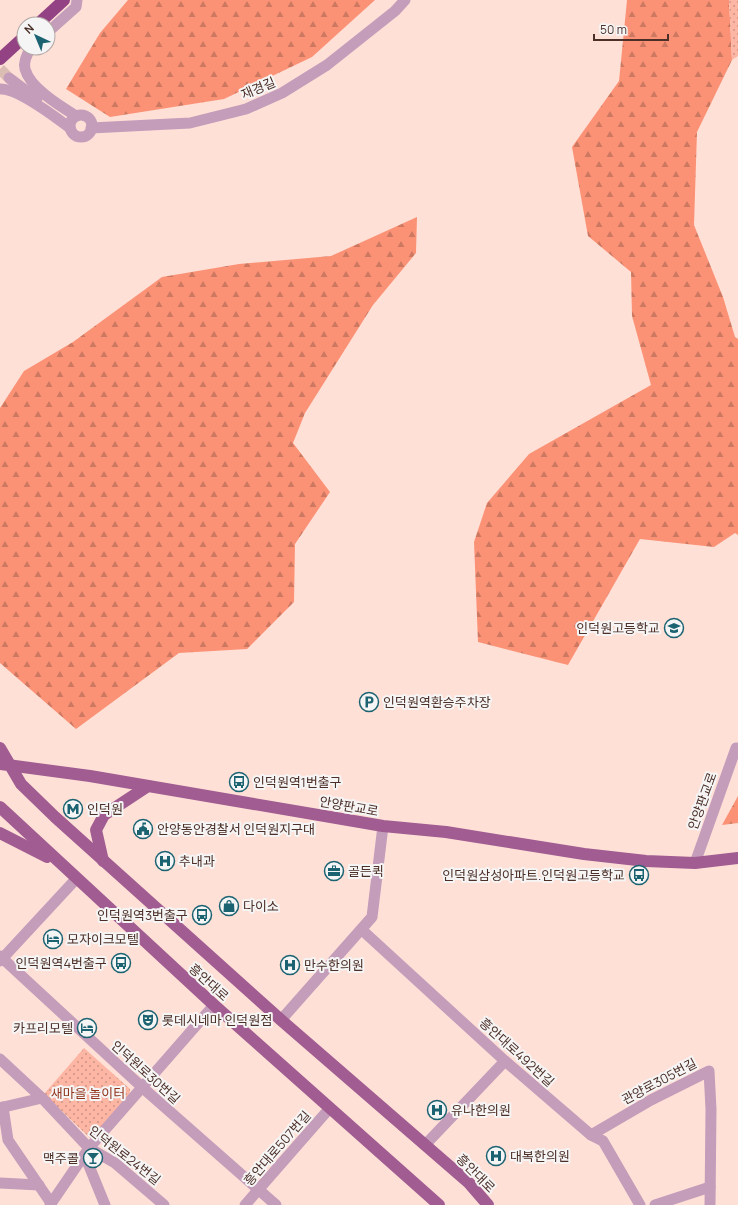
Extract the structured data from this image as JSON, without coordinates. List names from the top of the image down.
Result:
{
  "streets": {
    "main road": ["안양판교로", "흥안대로"],
    "street": [
      "재경길",
      "흥안대로492번길",
      "인덕원로30번길",
      "관양로305번길",
      "흥안대로507번길",
      "인덕원로24번길"
    ]
  },
  "crossings": [
    ["안양판교로", "흥안대로"],
    ["흥안대로", "흥안대로507번길"],
    ["흥안대로492번길", "관양로305번길"],
    ["인덕원로30번길", "흥안대로507번길"]
  ],
  "parks": ["새마을 놀이터"],
  "places": {
    "school or university": ["인덕원고등학교"],
    "parking": ["인덕원역환승주차장"],
    "bus stop": [
      "인덕원역1번출구",
      "인덕원삼성아파트.인덕원고등학교",
      "인덕원역3번출구",
      "인덕원역4번출구"
    ],
    "metro station": ["인덕원"],
    "public building": ["안양동안경찰서 인덕원지구대"],
    "hospital": [
      "추내과",
      "만수한의원",
      "유나한의원",
      "대복한의원"
    ],
    "office": ["골든퀵"],
    "shop": ["다이소"],
    "hotel": ["모자이크모텔", "카프리모텔"],
    "theatre": ["롯데시네마 인덕원점"],
    "bar": ["맥주콜"]
  },
  "scale_bar": "50 m",
  "north": "top left"
}
